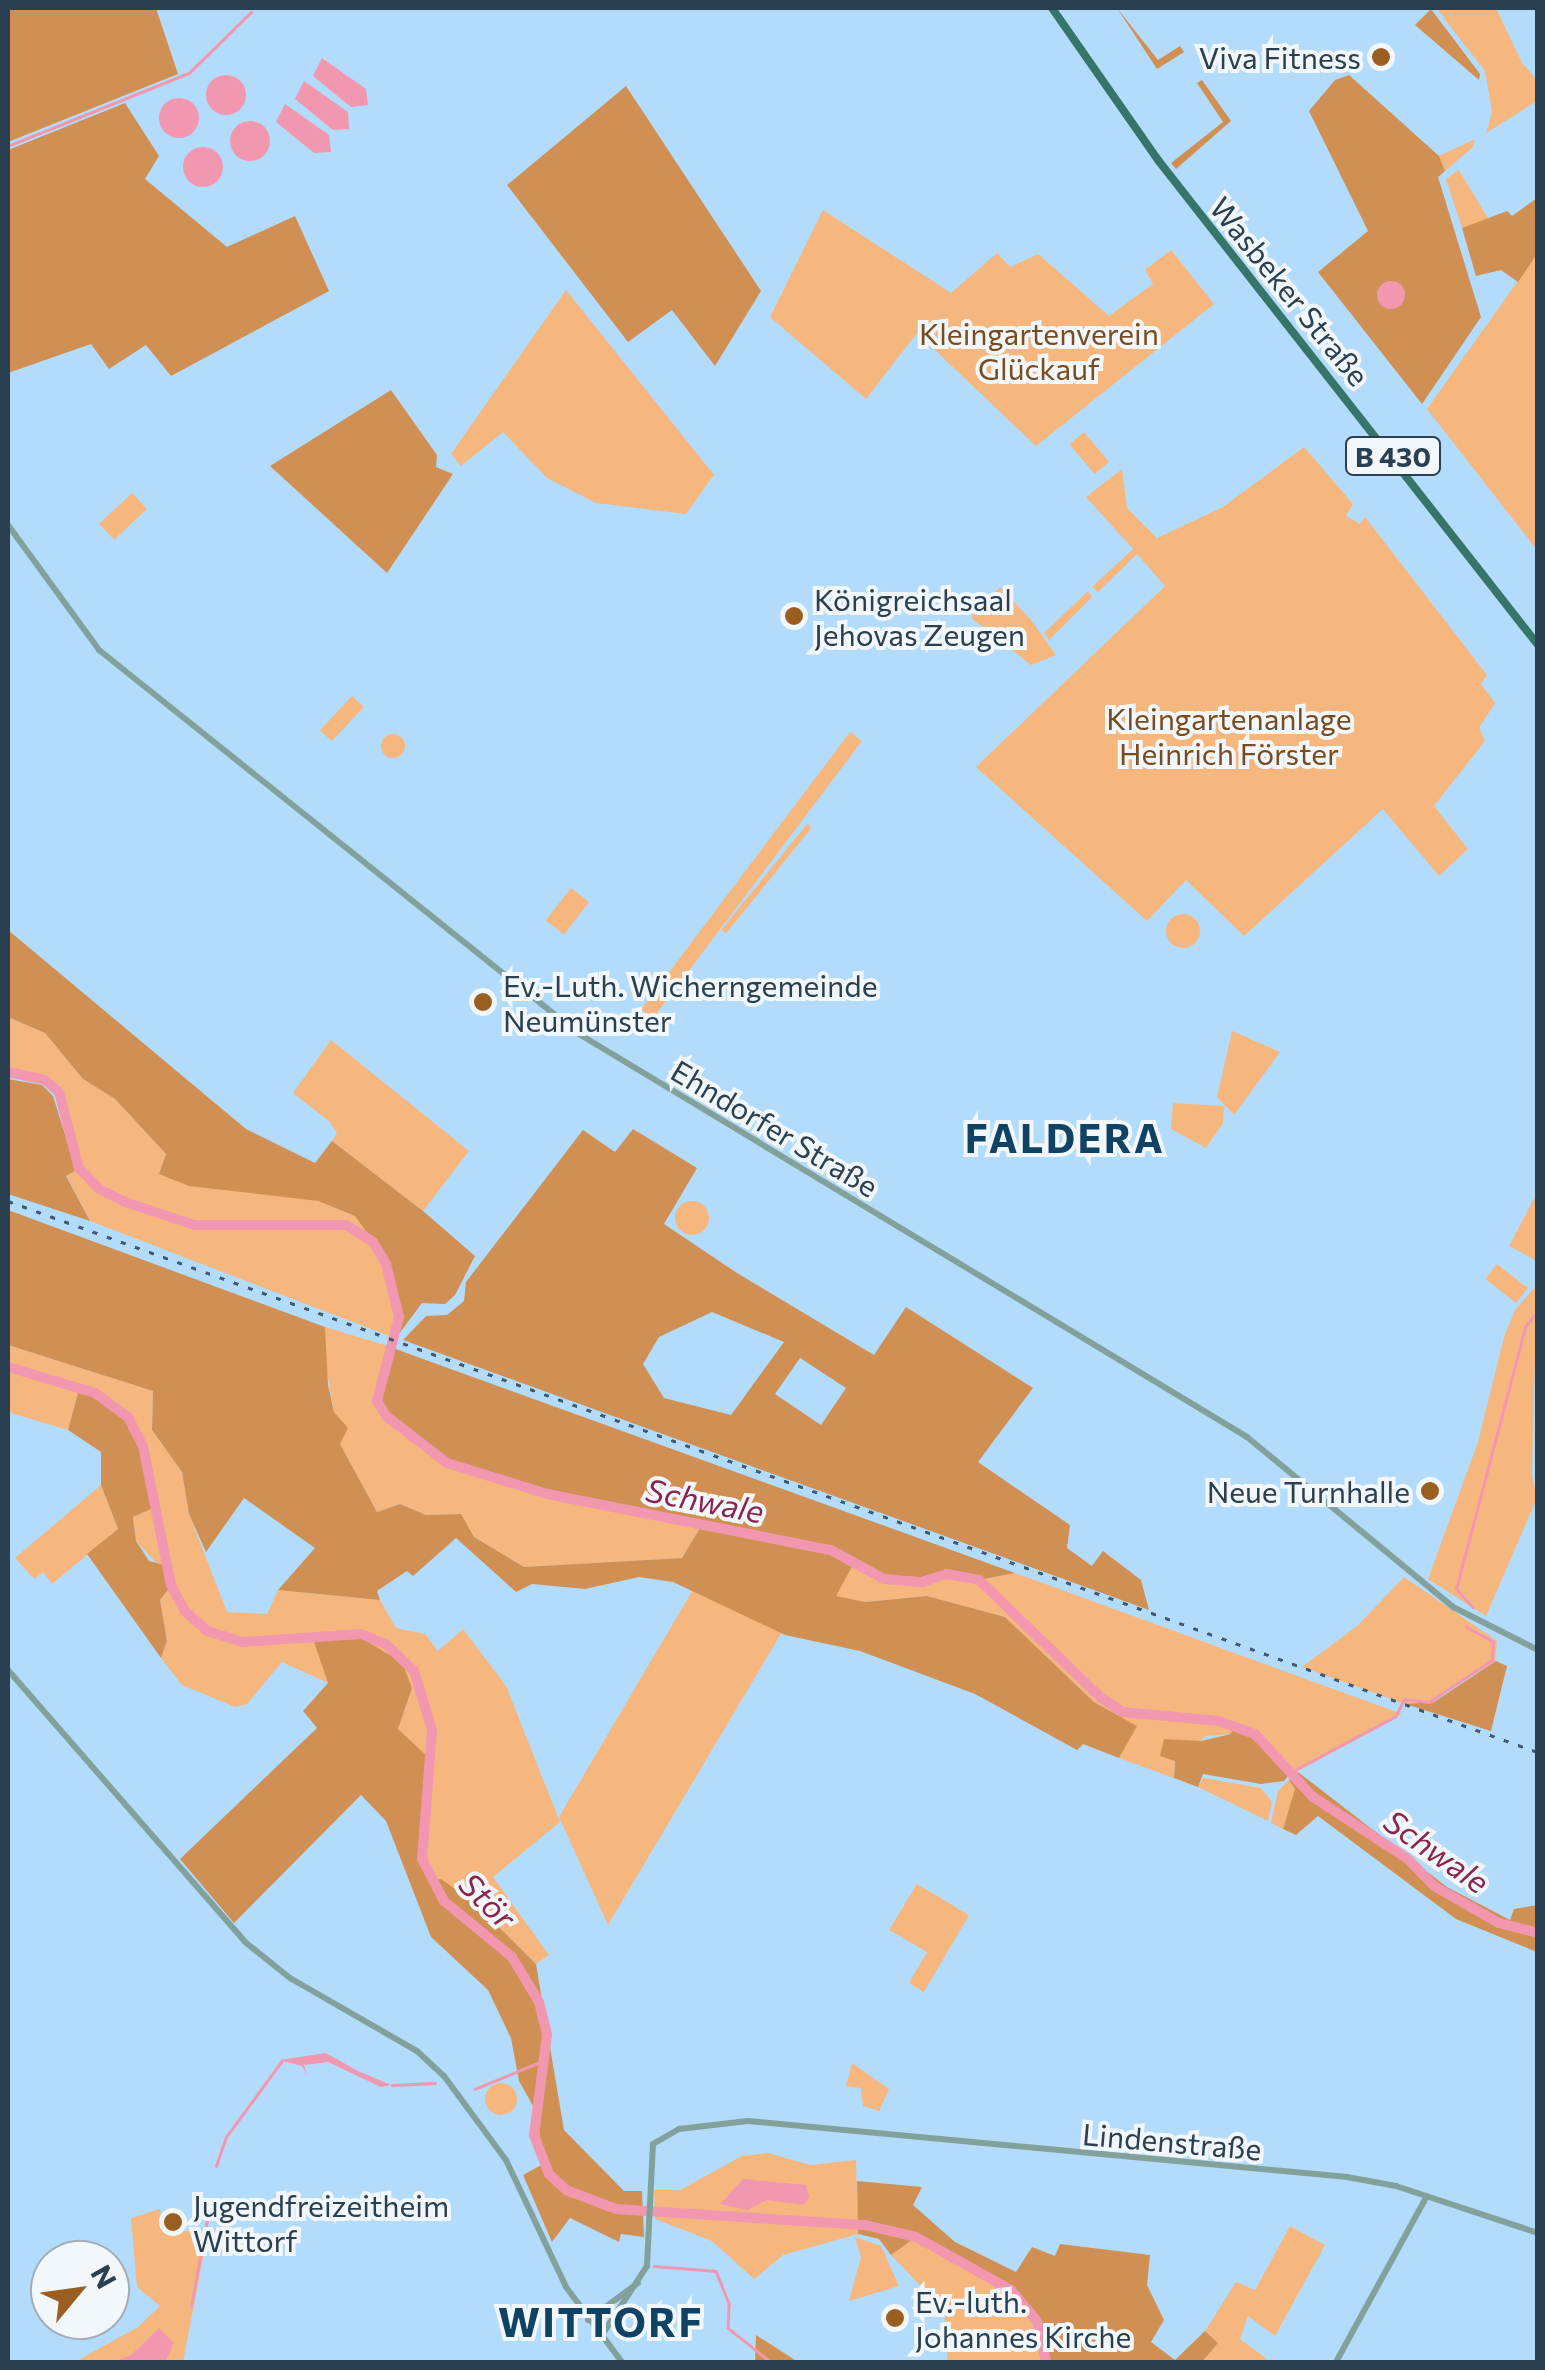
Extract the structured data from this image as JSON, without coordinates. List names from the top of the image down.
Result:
{
  "streets": {
    "main road": ["Wasbeker Straße", "B 430"],
    "street": ["Ehndorfer Straße", "Lindenstraße"]
  },
  "districts": ["FALDERA", "WITTORF"],
  "water": ["Schwale", "Stör"],
  "parks": ["Kleingartenverein Glückauf", "Kleingartenanlage Heinrich Förster"],
  "places": [
    "Viva Fitness",
    "Königreichsaal Jehovas Zeugen",
    "Ev.-Luth. Wicherngemeinde Neumünster",
    "Neue Turnhalle",
    "Jugendfreizeitheim Wittorf",
    "Ev.-luth. Johannes Kirche"
  ],
  "north": "top right"
}
